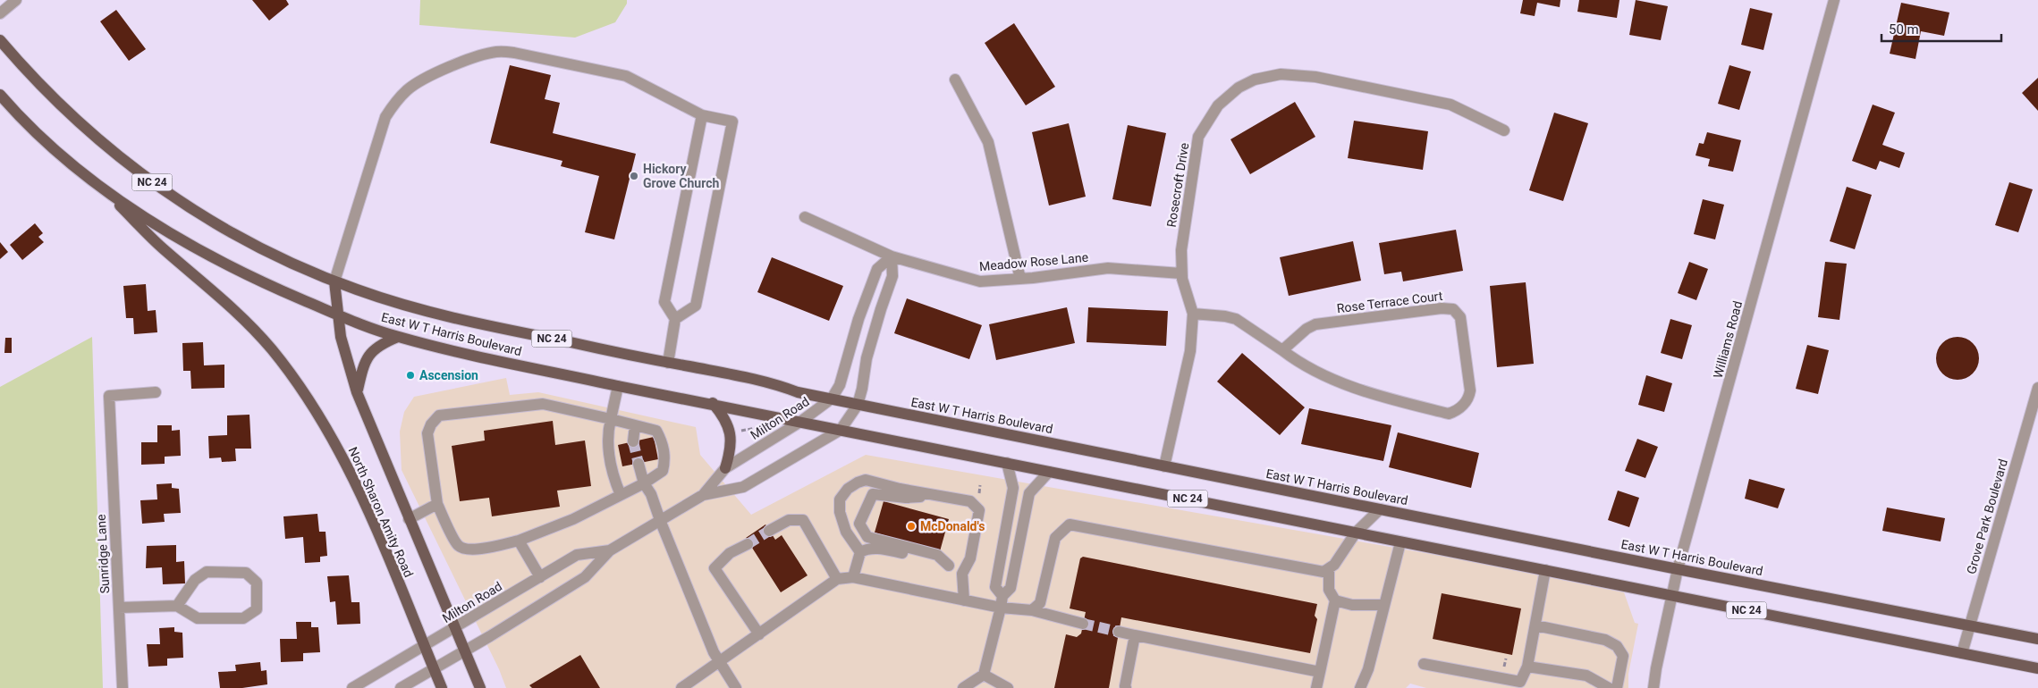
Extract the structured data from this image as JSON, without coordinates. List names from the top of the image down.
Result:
{
  "streets": {
    "main road": ["NC 24", "East W T Harris Boulevard", "North Sharon Amity Road"],
    "street": [
      "Rosecroft Drive",
      "Meadow Rose Lane",
      "Rose Terrace Court",
      "Williams Road",
      "Milton Road",
      "Grove Park Boulevard",
      "Sunridge Lane"
    ]
  },
  "crossings": [
    ["Rosecroft Drive", "Meadow Rose Lane"],
    ["Rosecroft Drive", "Rose Terrace Court"],
    ["Rosecroft Drive", "East W T Harris Boulevard"],
    ["East W T Harris Boulevard", "Williams Road"],
    ["East W T Harris Boulevard", "Milton Road"],
    ["East W T Harris Boulevard", "North Sharon Amity Road"],
    ["East W T Harris Boulevard", "Grove Park Boulevard"],
    ["Milton Road", "North Sharon Amity Road"]
  ],
  "places": ["Hickory Grove Church", "Ascension", "McDonald's"],
  "scale_bar": "50 m"
}
